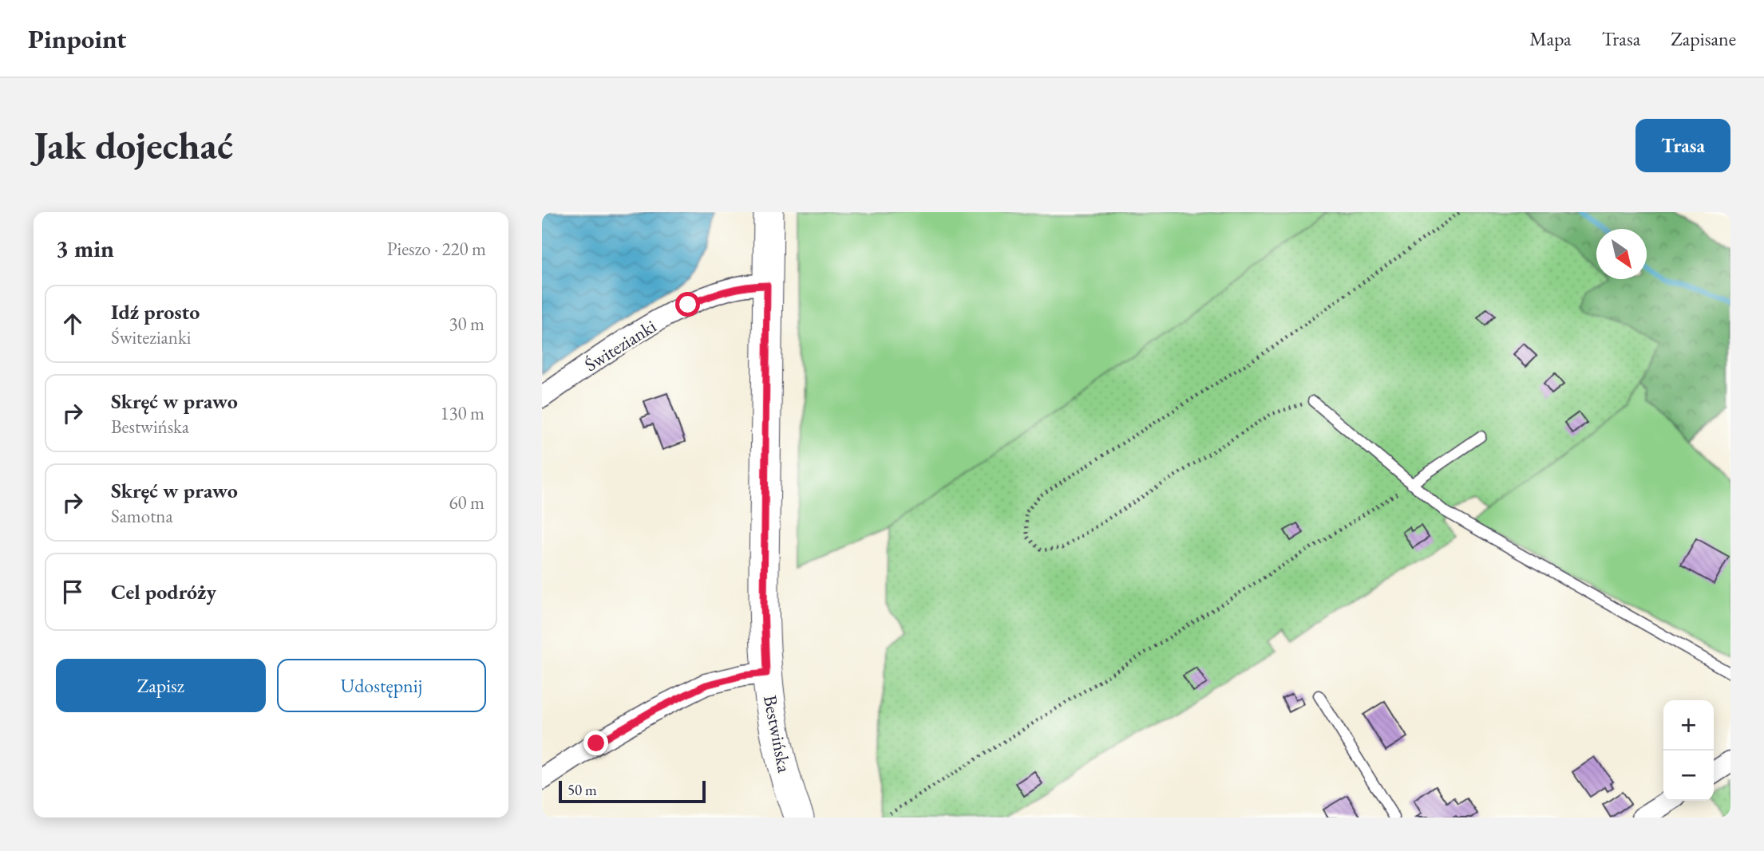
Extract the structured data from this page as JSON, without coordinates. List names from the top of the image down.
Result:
{
  "streets": {
    "street": ["Świtezianki", "Bestwińska"]
  },
  "crossings": [
    ["Świtezianki", "Bestwińska"]
  ],
  "scale_bar": "50 m",
  "north": "bottom right",
  "page": {
    "header": "Pinpoint",
    "nav": ["Mapa", "Trasa", "Zapisane"],
    "buttons": [
      "Trasa",
      ["Zapisz", "Udostępnij"]
    ],
    "title": "Jak dojechać",
    "heading": ["3 min", "Pieszo · 220 m"],
    "list": [
      ["Idź prosto", "Świtezianki", "30 m"],
      ["Skręć w prawo", "Bestwińska", "130 m"],
      ["Skręć w prawo", "Samotna", "60 m"],
      "Cel podróży"
    ],
    "map_buttons": ["+", "−"],
    "scale": "50 m"
  }
}
